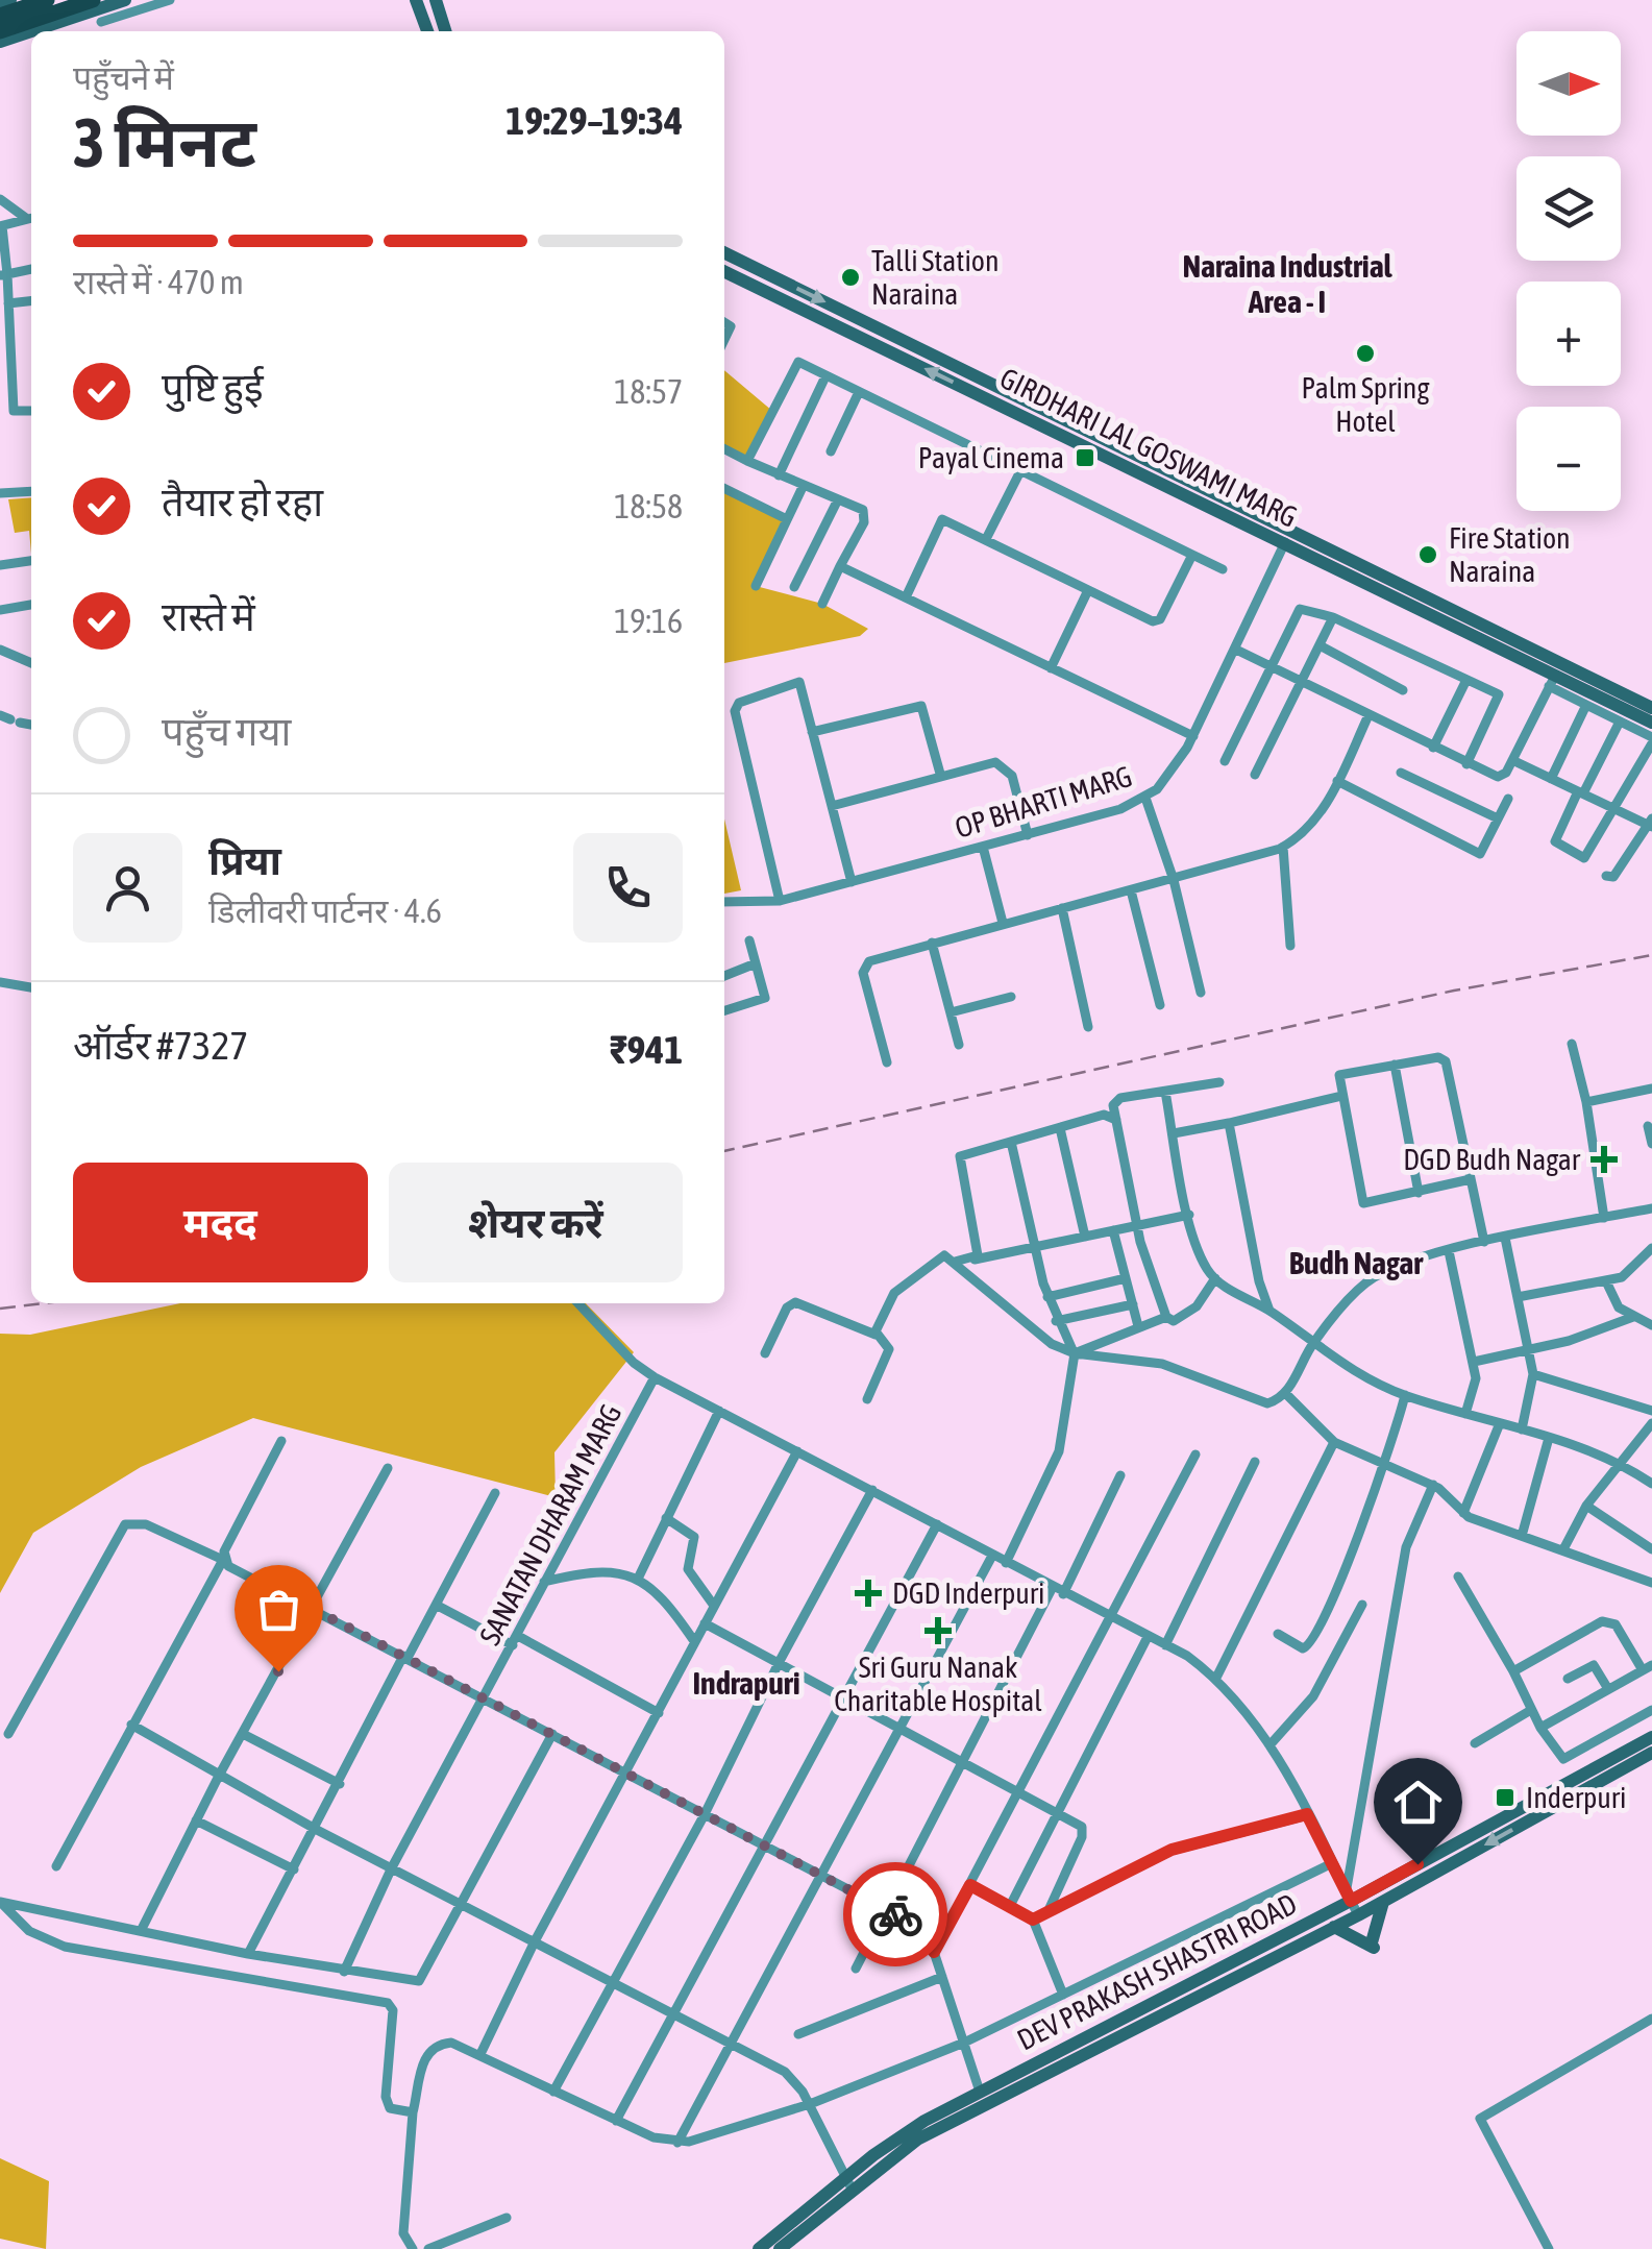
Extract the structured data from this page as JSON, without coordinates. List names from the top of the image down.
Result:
{
  "streets": {
    "main road": ["GIRDHARI LAL GOSWAMI MARG", "DEV PRAKASH SHASTRI ROAD"],
    "street": ["OP BHARTI MARG", "SANATAN DHARAM MARG"]
  },
  "crossings": [
    ["GIRDHARI LAL GOSWAMI MARG", "OP BHARTI MARG"]
  ],
  "districts": ["Naraina Industrial Area - I", "Budh Nagar", "Indrapuri"],
  "places": {
    "other": ["Talli Station Naraina", "Palm Spring Hotel", "Fire Station Naraina"],
    "transit": ["Payal Cinema", "Inderpuri"],
    "health": ["DGD Budh Nagar", "DGD Inderpuri", "Sri Guru Nanak Charitable Hospital"]
  },
  "north": "right",
  "page": {
    "map_buttons": ["+", "−"],
    "heading": ["3 मिनट", "पहुँचने में", "19:29–19:34"],
    "panel": [
      "प्रिया",
      "डिलीवरी पार्टनर · 4.6",
      "ऑर्डर #7327",
      "₹941"
    ],
    "bar": "रास्ते में · 470 m",
    "list": [
      ["पुष्टि हुई", "18:57"],
      ["तैयार हो रहा", "18:58"],
      ["रास्ते में", "19:16"],
      "पहुँच गया"
    ],
    "buttons": ["मदद", "शेयर करें"]
  }
}
